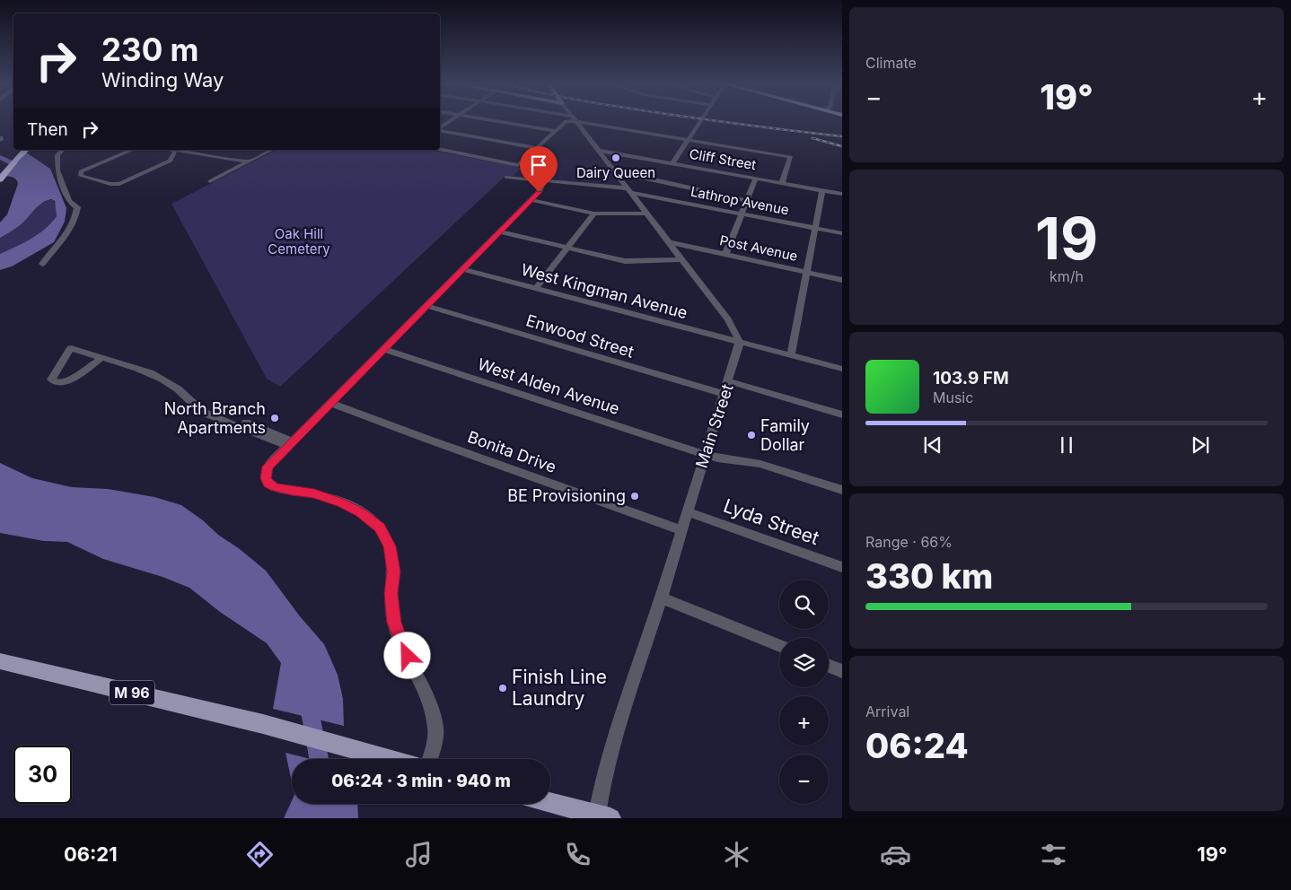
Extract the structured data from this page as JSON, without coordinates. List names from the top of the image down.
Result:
{
  "streets": {
    "main road": ["M 96"],
    "street": [
      "Cliff Street",
      "Lathrop Avenue",
      "Post Avenue",
      "West Kingman Avenue",
      "Enwood Street",
      "West Alden Avenue",
      "Main Street",
      "Bonita Drive",
      "Lyda Street"
    ]
  },
  "crossings": [
    ["West Kingman Avenue", "Main Street"],
    ["Enwood Street", "Main Street"],
    ["West Alden Avenue", "Main Street"],
    ["Main Street", "Bonita Drive"],
    ["Main Street", "Lyda Street"]
  ],
  "parks": ["Oak Hill Cemetery"],
  "places": [
    "Dairy Queen",
    "North Branch Apartments",
    "Family Dollar",
    "BE Provisioning",
    "Finish Line Laundry"
  ],
  "page": {
    "tile": [
      "Climate",
      ["19", "km/h"],
      ["Range · 66%", "330 km"],
      ["Arrival", "06:24"]
    ],
    "turn": ["230 m", "Winding Way"],
    "heat": ["−", "19°", "+"],
    "then": "Then",
    "song": ["103.9 FM", "Music"],
    "map_buttons": ["+", "−"],
    "limit": "30",
    "trip": "06:24 · 3 min · 940 m",
    "tabs": ["06:21", "19°"]
  }
}
